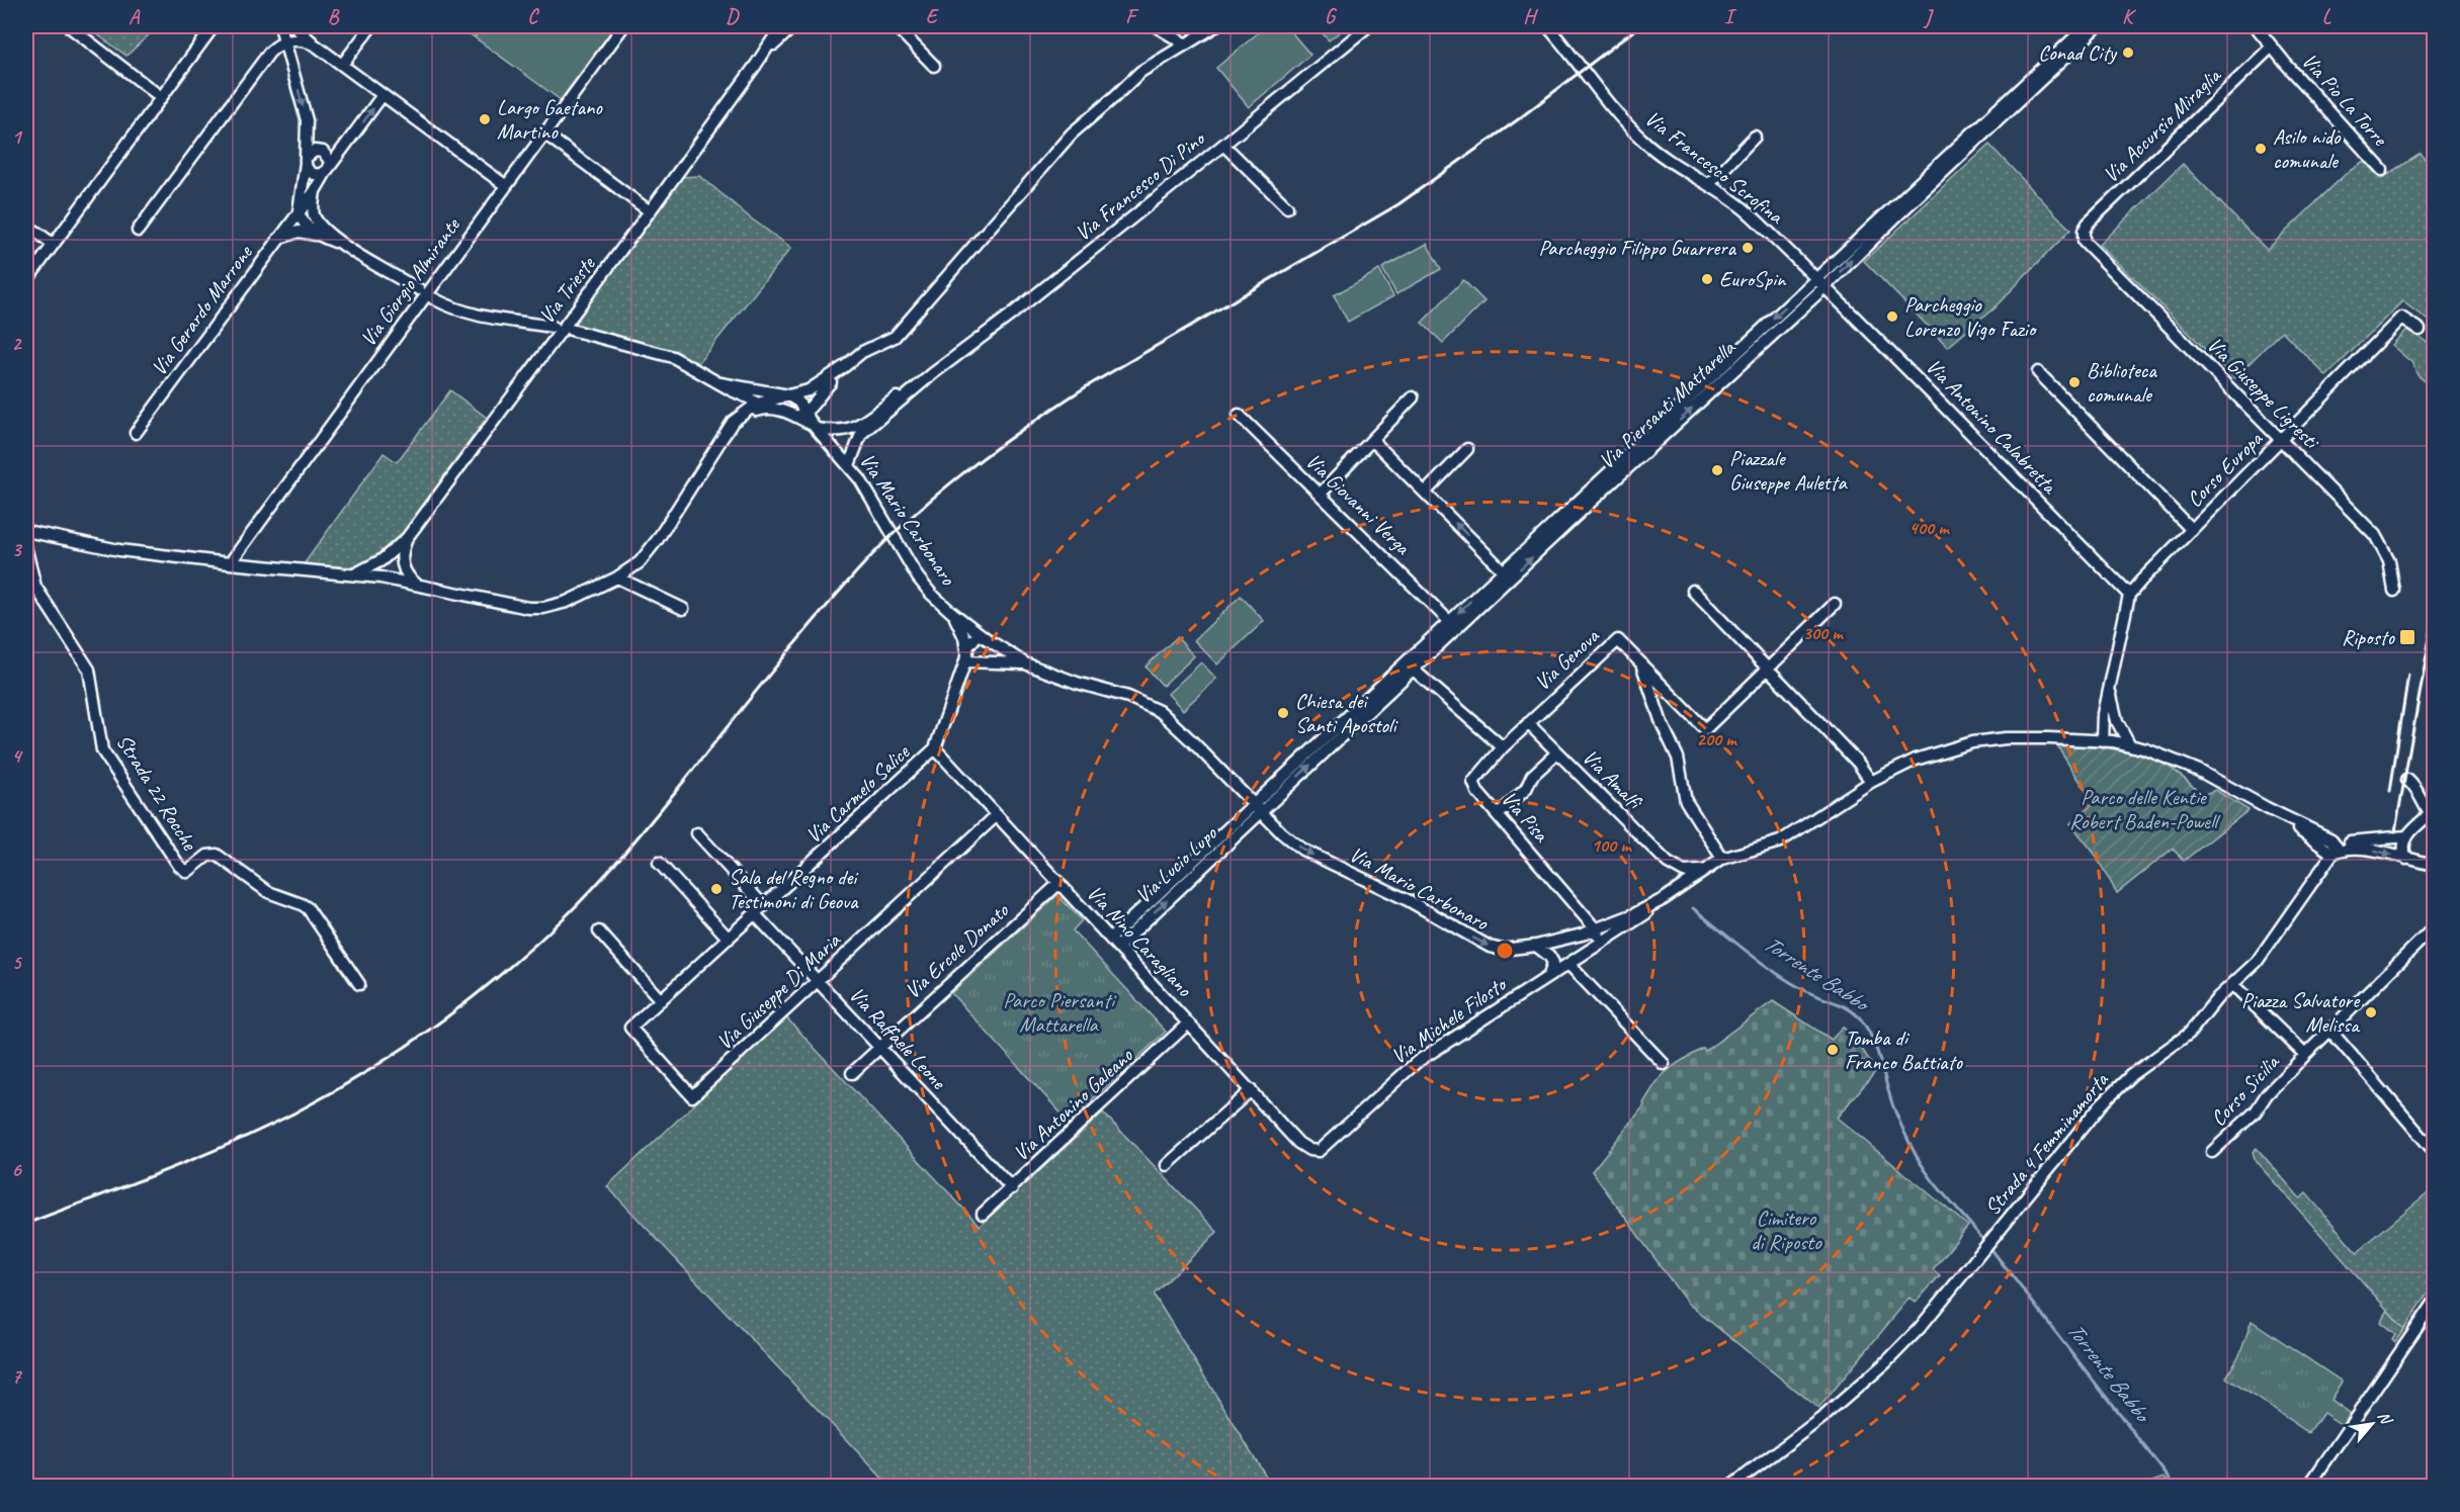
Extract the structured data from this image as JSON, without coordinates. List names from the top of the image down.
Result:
{
  "streets": {
    "street": [
      "Via Pio La Torre",
      "Via Accursio Miraglia",
      "Via Francesco Scrofina",
      "Via Francesco Di Pino",
      "Via Giorgio Almirante",
      "Via Trieste",
      "Via Gerardo Marrone",
      "Via Giuseppe Ligresti",
      "Via Piersanti Mattarella",
      "Via Antonino Calabretta",
      "Corso Europa",
      "Via Giovanni Verga",
      "Via Mario Carbonaro",
      "Via Genova",
      "Via Amalfi",
      "Strada 22 Rocche",
      "Via Carmelo Salice",
      "Via Pisa",
      "Via Lucio Lupo",
      "Via Nino Caragliano",
      "Via Ercole Donato",
      "Via Giuseppe Di Maria",
      "Via Michele Filosto",
      "Via Raffaele Leone",
      "Corso Sicilia",
      "Via Antonino Galeano",
      "Strada 4 Femminamorta"
    ]
  },
  "crossings": [
    ["Via Pio La Torre", "Via Accursio Miraglia"],
    ["Via Accursio Miraglia", "Via Giuseppe Ligresti"],
    ["Via Francesco Scrofina", "Via Piersanti Mattarella"],
    ["Via Francesco Scrofina", "Via Antonino Calabretta"],
    ["Via Giuseppe Ligresti", "Corso Europa"],
    ["Via Piersanti Mattarella", "Via Antonino Calabretta"],
    ["Via Piersanti Mattarella", "Via Giovanni Verga"],
    ["Via Piersanti Mattarella", "Via Mario Carbonaro"],
    ["Via Piersanti Mattarella", "Via Lucio Lupo"],
    ["Via Antonino Calabretta", "Corso Europa"],
    ["Via Mario Carbonaro", "Via Genova"],
    ["Via Mario Carbonaro", "Via Amalfi"],
    ["Via Mario Carbonaro", "Via Pisa"],
    ["Via Mario Carbonaro", "Via Lucio Lupo"],
    ["Via Mario Carbonaro", "Via Michele Filosto"],
    ["Via Genova", "Via Amalfi"],
    ["Via Genova", "Via Pisa"],
    ["Via Carmelo Salice", "Via Nino Caragliano"],
    ["Via Carmelo Salice", "Via Giuseppe Di Maria"],
    ["Via Carmelo Salice", "Via Raffaele Leone"],
    ["Via Lucio Lupo", "Via Nino Caragliano"],
    ["Via Nino Caragliano", "Via Ercole Donato"],
    ["Via Nino Caragliano", "Via Giuseppe Di Maria"],
    ["Via Nino Caragliano", "Via Michele Filosto"],
    ["Via Nino Caragliano", "Via Antonino Galeano"],
    ["Via Ercole Donato", "Via Raffaele Leone"],
    ["Via Giuseppe Di Maria", "Via Raffaele Leone"],
    ["Via Raffaele Leone", "Via Antonino Galeano"]
  ],
  "water": ["Torrente Babbo"],
  "parks": ["Parco delle Kentie Robert Baden-Powell", "Parco Piersanti Mattarella", "Cimitero di Riposto"],
  "places": {
    "other": [
      "Conad City",
      "Largo Gaetano Martino",
      "Asilo nido comunale",
      "Parcheggio Filippo Guarrera",
      "EuroSpin",
      "Parcheggio Lorenzo Vigo Fazio",
      "Biblioteca comunale",
      "Piazzale Giuseppe Auletta",
      "Chiesa dei Santi Apostoli",
      "Sala del Regno dei Testimoni di Geova",
      "Piazza Salvatore Melissa",
      "Tomba di Franco Battiato"
    ],
    "transit": ["Riposto"]
  },
  "north": "top right",
  "grid": {
    "columns": [
      "A",
      "B",
      "C",
      "D",
      "E",
      "F",
      "G",
      "H",
      "I",
      "J",
      "K",
      "L"
    ],
    "rows": [
      "1",
      "2",
      "3",
      "4",
      "5",
      "6",
      "7"
    ]
  },
  "rings": [
    "400 m",
    "300 m",
    "200 m",
    "100 m"
  ]
}
